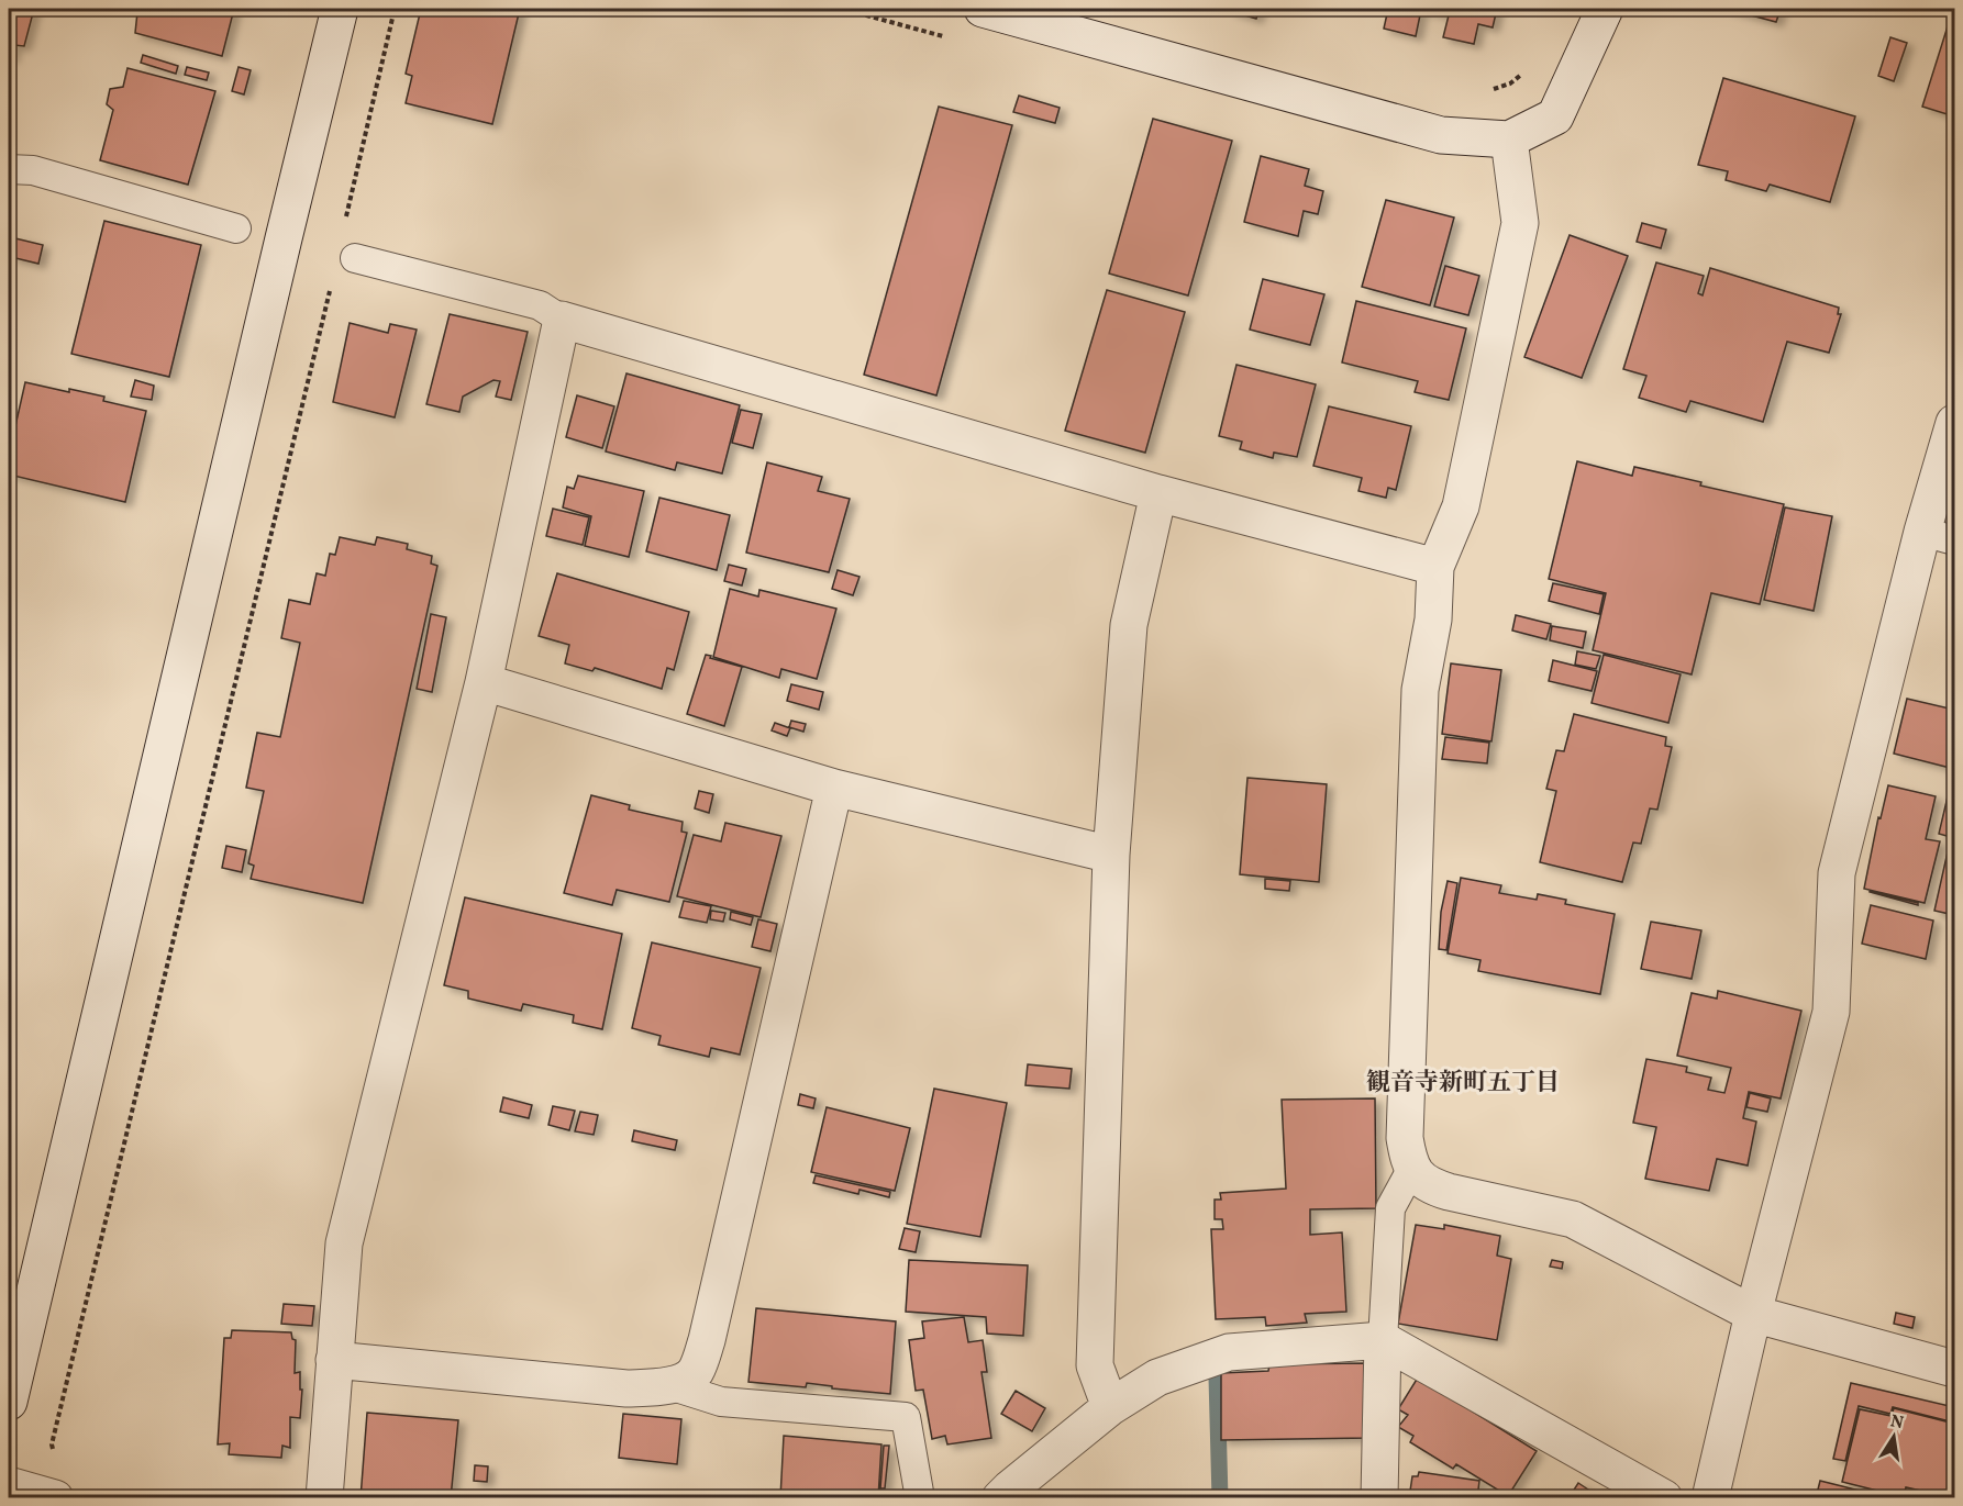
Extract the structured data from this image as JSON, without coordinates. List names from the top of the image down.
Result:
{
  "districts": ["観音寺新町五丁目"],
  "north": "top"
}
